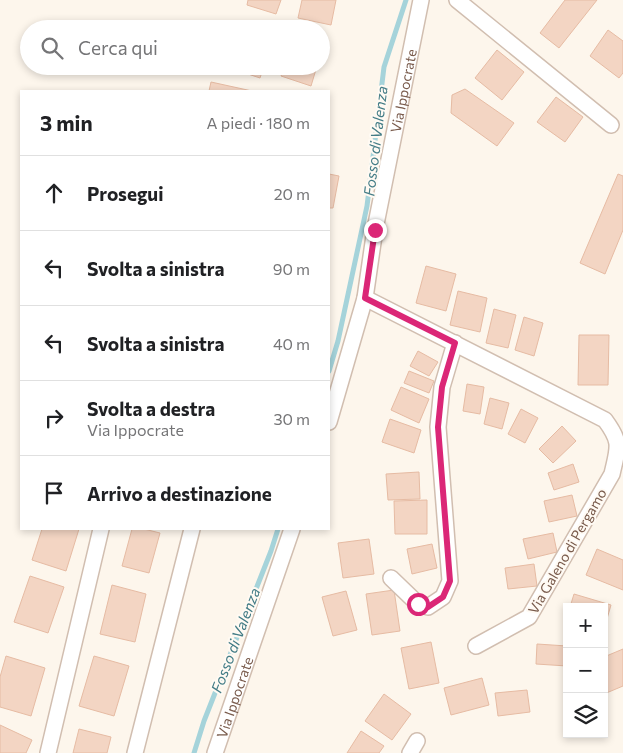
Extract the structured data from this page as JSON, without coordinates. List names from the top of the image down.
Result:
{
  "streets": {
    "street": ["Via Ippocrate", "Via Galeno di Pergamo"]
  },
  "water": ["Fosso di Valenza"],
  "page": {
    "search": "Cerca qui",
    "heading": ["3 min", "A piedi · 180 m"],
    "list": [
      ["Prosegui", "20 m"],
      ["Svolta a sinistra", "90 m"],
      ["Svolta a sinistra", "40 m"],
      ["Svolta a destra", "Via Ippocrate", "30 m"],
      "Arrivo a destinazione"
    ],
    "map_buttons": ["+", "−"]
  }
}
